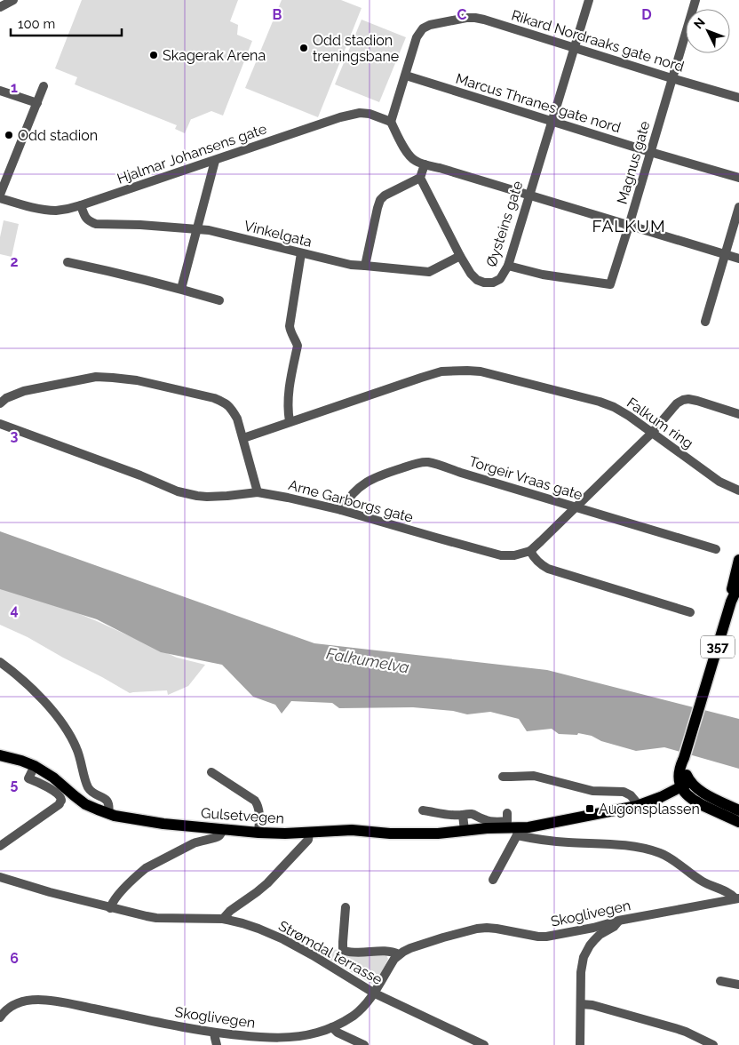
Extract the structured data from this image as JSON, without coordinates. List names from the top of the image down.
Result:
{
  "streets": {
    "main road": ["357", "Gulsetvegen"],
    "street": [
      "Rikard Nordraaks gate nord",
      "Marcus Thranes gate nord",
      "Hjalmar Johansens gate",
      "Magnus gate",
      "Øysteins gate",
      "Vinkelgata",
      "Falkum ring",
      "Torgeir Vraas gate",
      "Arne Garborgs gate",
      "Skoglivegen",
      "Strømdal terrasse"
    ]
  },
  "crossings": [
    ["Rikard Nordraaks gate nord", "Marcus Thranes gate nord"],
    ["Rikard Nordraaks gate nord", "Magnus gate"],
    ["Rikard Nordraaks gate nord", "Øysteins gate"],
    ["Marcus Thranes gate nord", "Magnus gate"],
    ["Marcus Thranes gate nord", "Øysteins gate"],
    ["Hjalmar Johansens gate", "Vinkelgata"],
    ["Magnus gate", "Øysteins gate"],
    ["Øysteins gate", "Vinkelgata"],
    ["Torgeir Vraas gate", "Arne Garborgs gate"],
    ["357", "Gulsetvegen"],
    ["Skoglivegen", "Strømdal terrasse"]
  ],
  "districts": ["FALKUM"],
  "water": ["Falkumelva"],
  "places": {
    "other": ["Odd stadion treningsbane", "Skagerak Arena", "Odd stadion"],
    "transit": ["Augonsplassen"]
  },
  "scale_bar": "100 m",
  "north": "top left",
  "grid": {
    "columns": ["B", "C", "D"],
    "rows": [
      "1",
      "2",
      "3",
      "4",
      "5",
      "6"
    ]
  }
}
